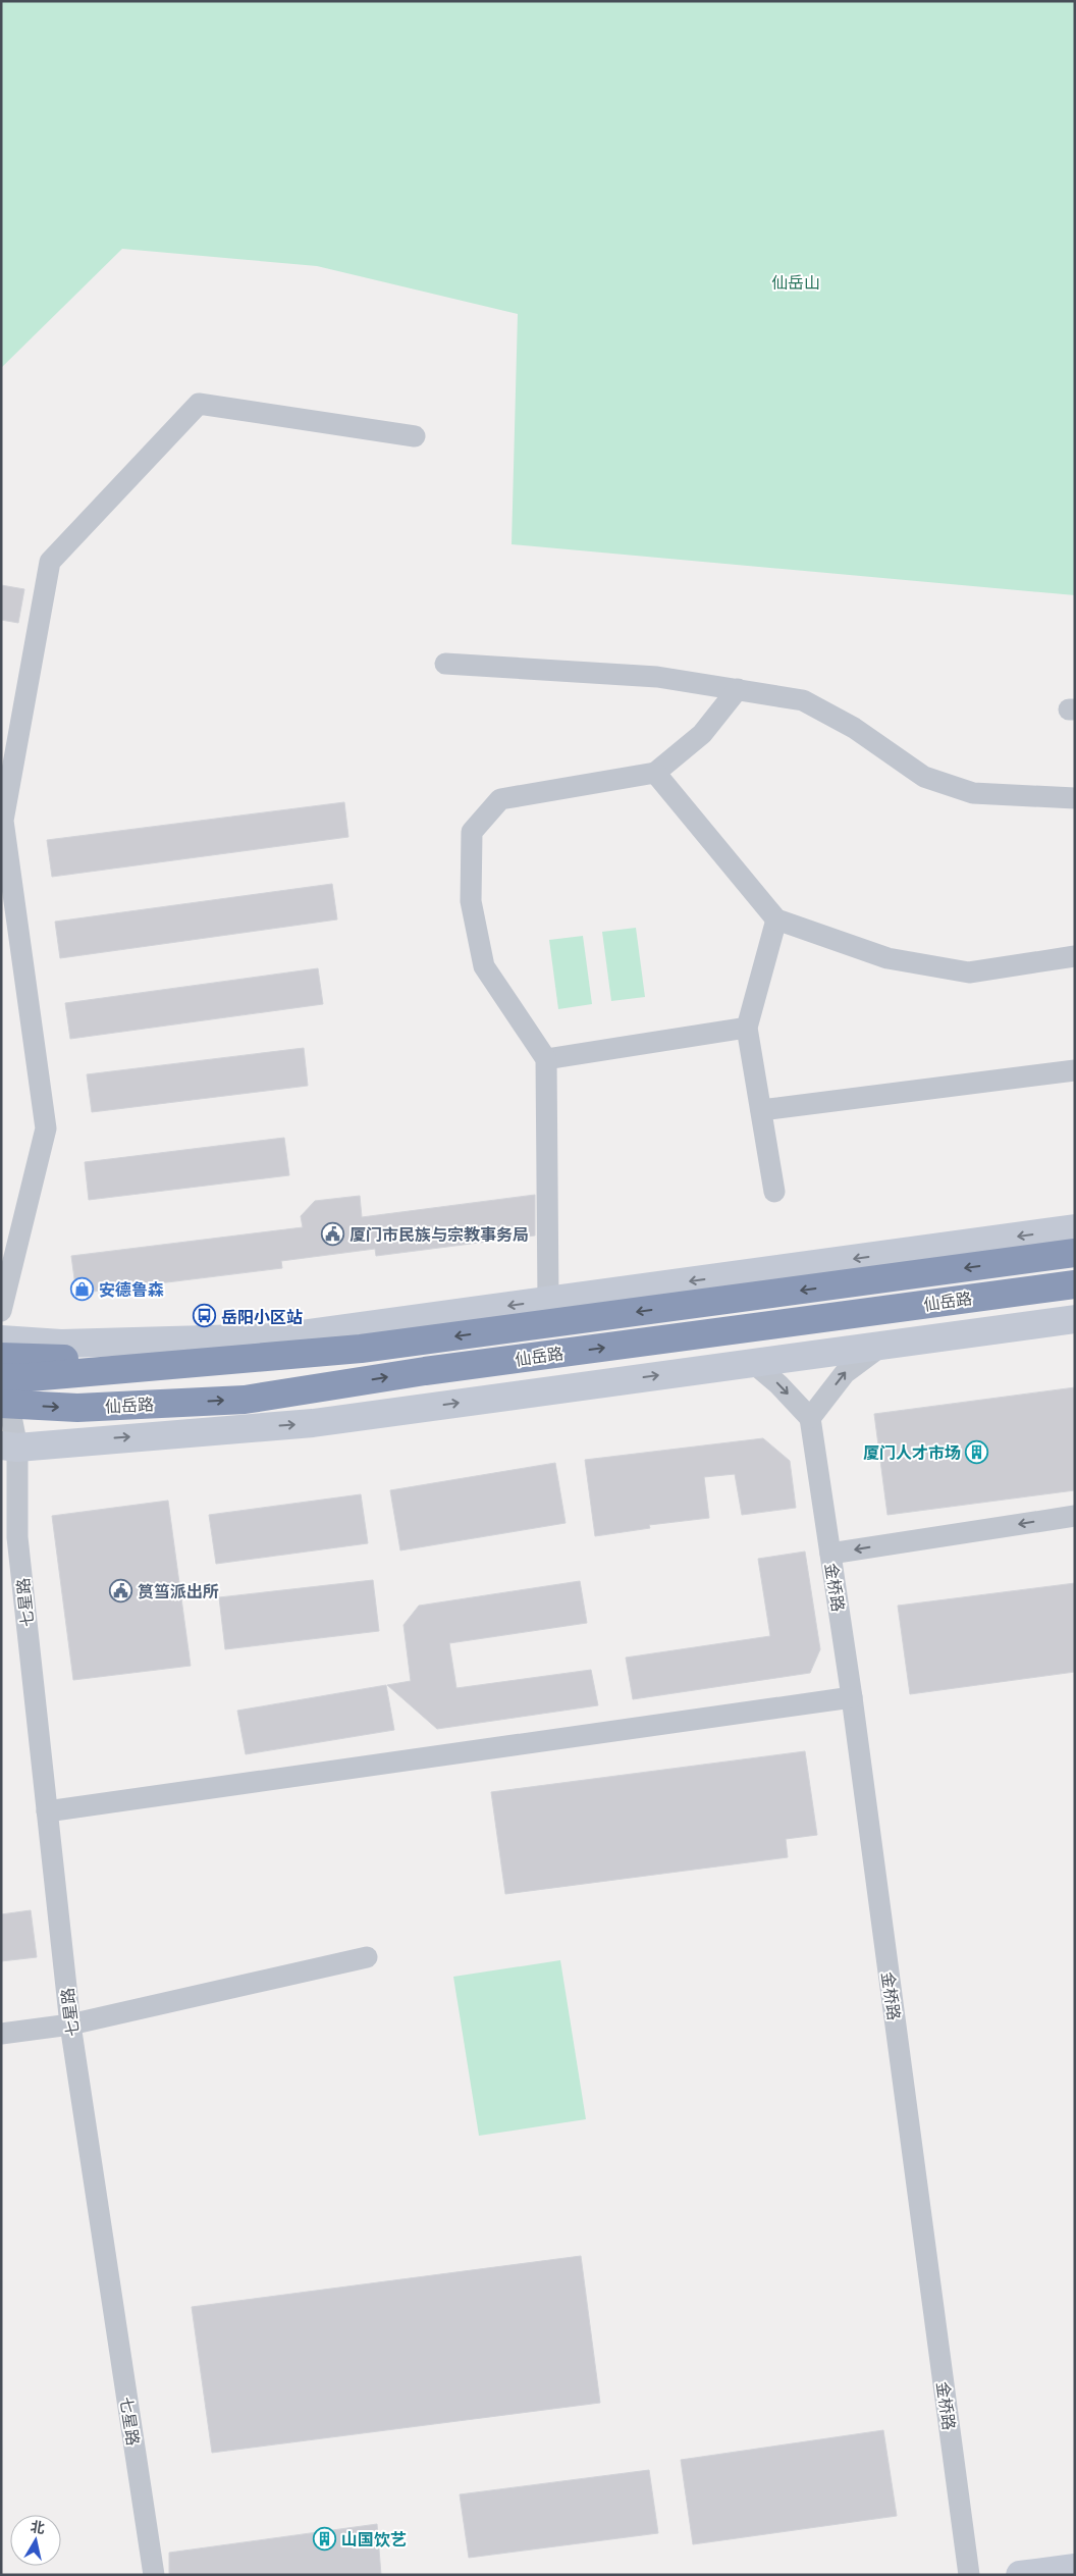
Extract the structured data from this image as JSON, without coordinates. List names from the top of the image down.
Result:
{
  "streets": {
    "highway": ["仙岳路"],
    "street": ["金桥路", "七星路"]
  },
  "parks": ["仙岳山"],
  "places": {
    "public building": ["厦门市民族与宗教事务局", "筼筜派出所"],
    "shop": ["安德鲁森"],
    "bus stop": ["岳阳小区站"],
    "building": ["厦门人才市场", "山国饮艺"]
  },
  "north": "top"
}
